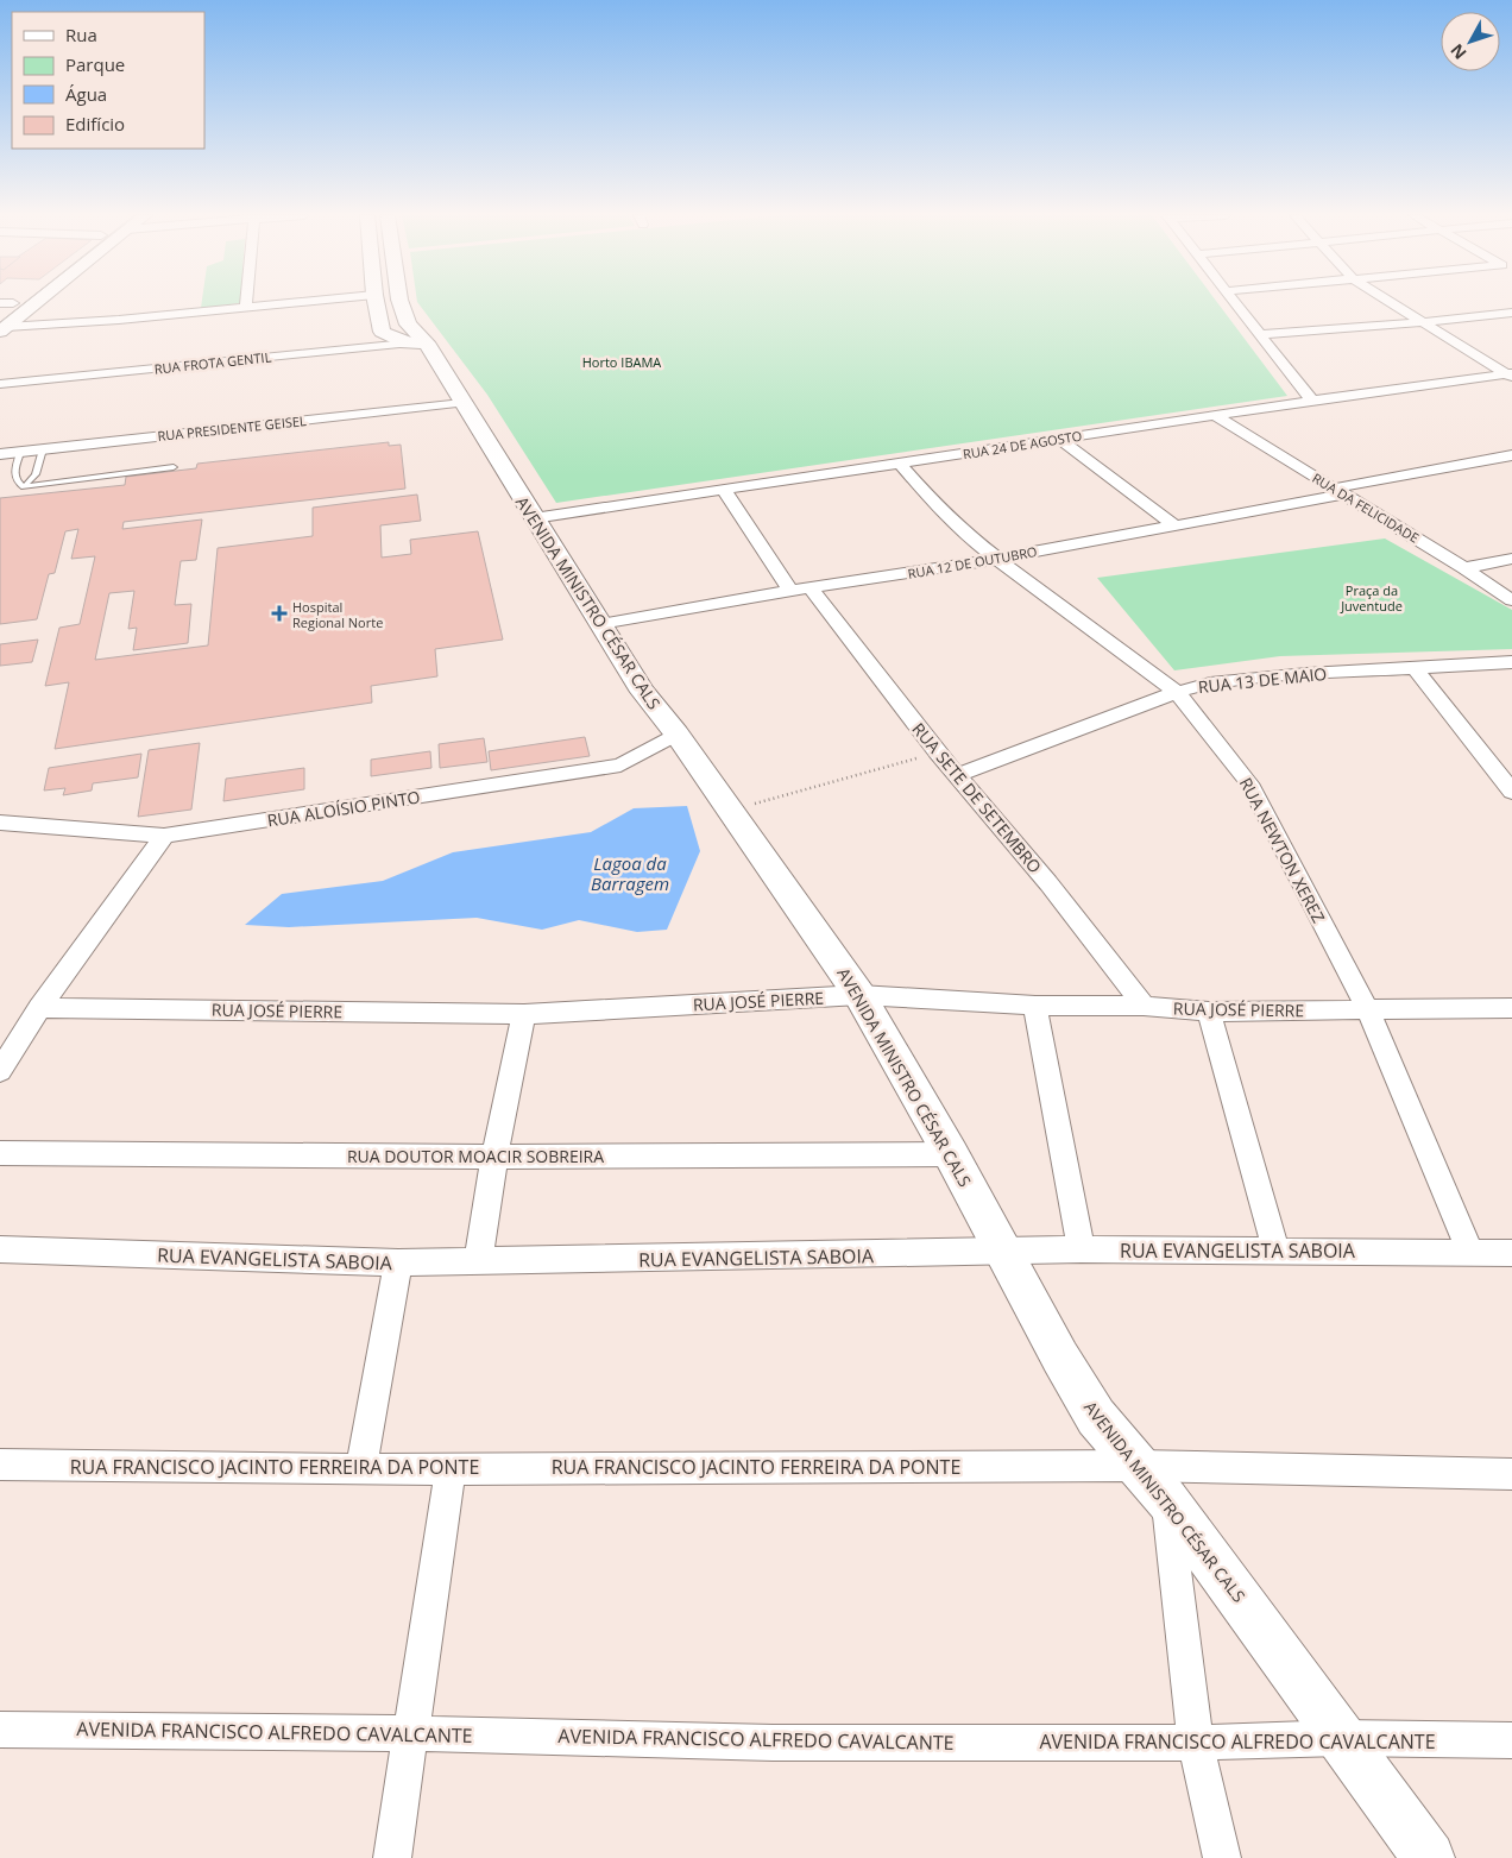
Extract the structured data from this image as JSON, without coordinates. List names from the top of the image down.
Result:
{
  "streets": {
    "main road": ["AVENIDA MINISTRO CÉSAR CALS"],
    "street": [
      "RUA FROTA GENTIL",
      "RUA PRESIDENTE GEISEL",
      "RUA 24 DE AGOSTO",
      "RUA DA FELICIDADE",
      "RUA 12 DE OUTUBRO",
      "RUA 13 DE MAIO",
      "RUA SETE DE SETEMBRO",
      "RUA ALOÍSIO PINTO",
      "RUA NEWTON XEREZ",
      "RUA JOSÉ PIERRE",
      "RUA DOUTOR MOACIR SOBREIRA",
      "RUA EVANGELISTA SABOIA",
      "RUA FRANCISCO JACINTO FERREIRA DA PONTE",
      "AVENIDA FRANCISCO ALFREDO CAVALCANTE"
    ]
  },
  "crossings": [
    ["RUA FROTA GENTIL", "AVENIDA MINISTRO CÉSAR CALS"],
    ["RUA PRESIDENTE GEISEL", "AVENIDA MINISTRO CÉSAR CALS"],
    ["RUA 24 DE AGOSTO", "RUA DA FELICIDADE"],
    ["RUA 24 DE AGOSTO", "AVENIDA MINISTRO CÉSAR CALS"],
    ["RUA 24 DE AGOSTO", "RUA SETE DE SETEMBRO"],
    ["RUA 24 DE AGOSTO", "RUA NEWTON XEREZ"],
    ["RUA DA FELICIDADE", "RUA 12 DE OUTUBRO"],
    ["RUA 12 DE OUTUBRO", "AVENIDA MINISTRO CÉSAR CALS"],
    ["RUA 12 DE OUTUBRO", "RUA SETE DE SETEMBRO"],
    ["RUA 12 DE OUTUBRO", "RUA NEWTON XEREZ"],
    ["AVENIDA MINISTRO CÉSAR CALS", "RUA ALOÍSIO PINTO"],
    ["AVENIDA MINISTRO CÉSAR CALS", "RUA JOSÉ PIERRE"],
    ["AVENIDA MINISTRO CÉSAR CALS", "RUA DOUTOR MOACIR SOBREIRA"],
    ["AVENIDA MINISTRO CÉSAR CALS", "RUA EVANGELISTA SABOIA"],
    ["AVENIDA MINISTRO CÉSAR CALS", "RUA FRANCISCO JACINTO FERREIRA DA PONTE"],
    ["AVENIDA MINISTRO CÉSAR CALS", "AVENIDA FRANCISCO ALFREDO CAVALCANTE"],
    ["RUA 13 DE MAIO", "RUA SETE DE SETEMBRO"],
    ["RUA 13 DE MAIO", "RUA NEWTON XEREZ"],
    ["RUA SETE DE SETEMBRO", "RUA JOSÉ PIERRE"],
    ["RUA NEWTON XEREZ", "RUA JOSÉ PIERRE"],
    ["RUA NEWTON XEREZ", "RUA EVANGELISTA SABOIA"]
  ],
  "water": ["Lagoa da Barragem"],
  "parks": ["Horto IBAMA", "Praça da Juventude"],
  "places": {
    "health": ["Hospital Regional Norte"]
  },
  "legend": [
    "Rua",
    "Parque",
    "Água",
    "Edifício"
  ],
  "north": "bottom left"
}
